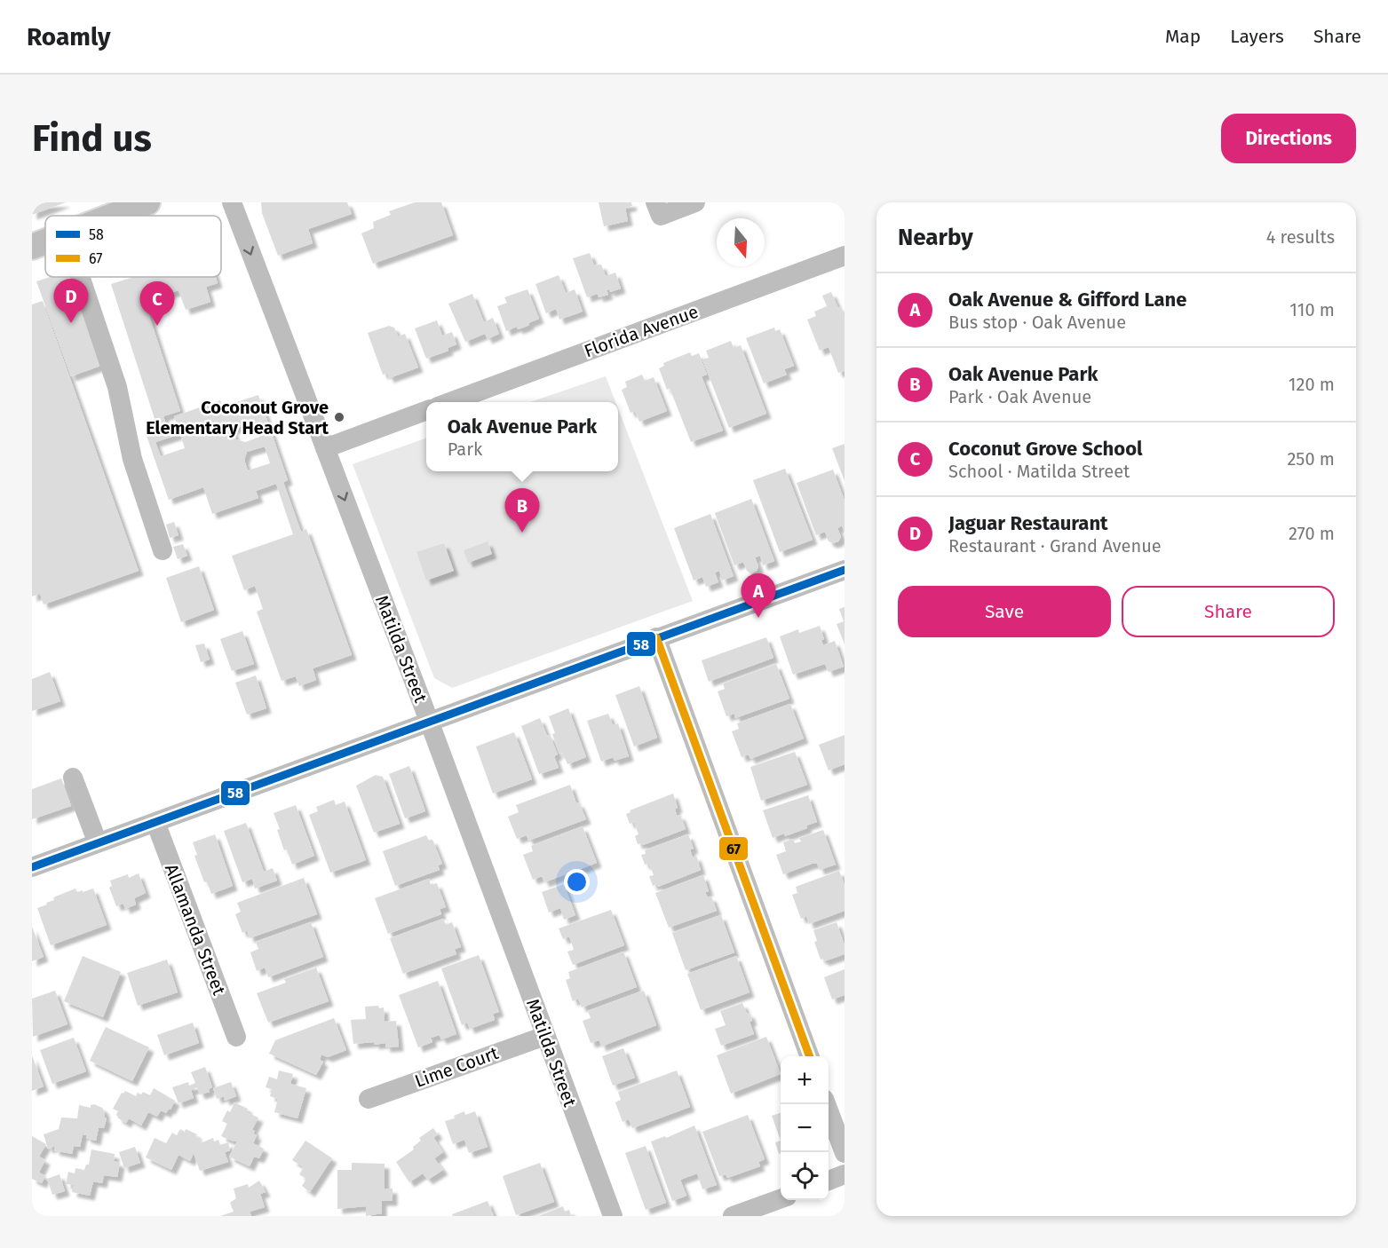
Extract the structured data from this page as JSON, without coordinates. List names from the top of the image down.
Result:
{
  "streets": {
    "street": [
      "Florida Avenue",
      "Matilda Street",
      "Allamanda Street",
      "Lime Court"
    ]
  },
  "crossings": [
    ["Matilda Street", "Lime Court"]
  ],
  "one_way": ["Matilda Street"],
  "places": ["Coconout Grove Elementary Head Start"],
  "lines": ["transit line 58", "transit line 67"],
  "legend": ["58", "67"],
  "north": "bottom",
  "page": {
    "header": "Roamly",
    "nav": ["Map", "Layers", "Share"],
    "buttons": [
      "Directions",
      ["Save", "Share"]
    ],
    "title": "Find us",
    "heading": ["Nearby", "4 results"],
    "list": [
      {
        "mark": "A",
        "name": "Oak Avenue & Gifford Lane",
        "note": "Bus stop · Oak Avenue",
        "value": "110 m"
      },
      {
        "mark": "B",
        "name": "Oak Avenue Park",
        "note": "Park · Oak Avenue",
        "value": "120 m"
      },
      {
        "mark": "C",
        "name": "Coconut Grove School",
        "note": "School · Matilda Street",
        "value": "250 m"
      },
      {
        "mark": "D",
        "name": "Jaguar Restaurant",
        "note": "Restaurant · Grand Avenue",
        "value": "270 m"
      }
    ],
    "pins": [
      "D",
      "C",
      "B",
      "A"
    ],
    "popup": ["Oak Avenue Park", "Park"],
    "map_buttons": ["+", "−"]
  }
}
